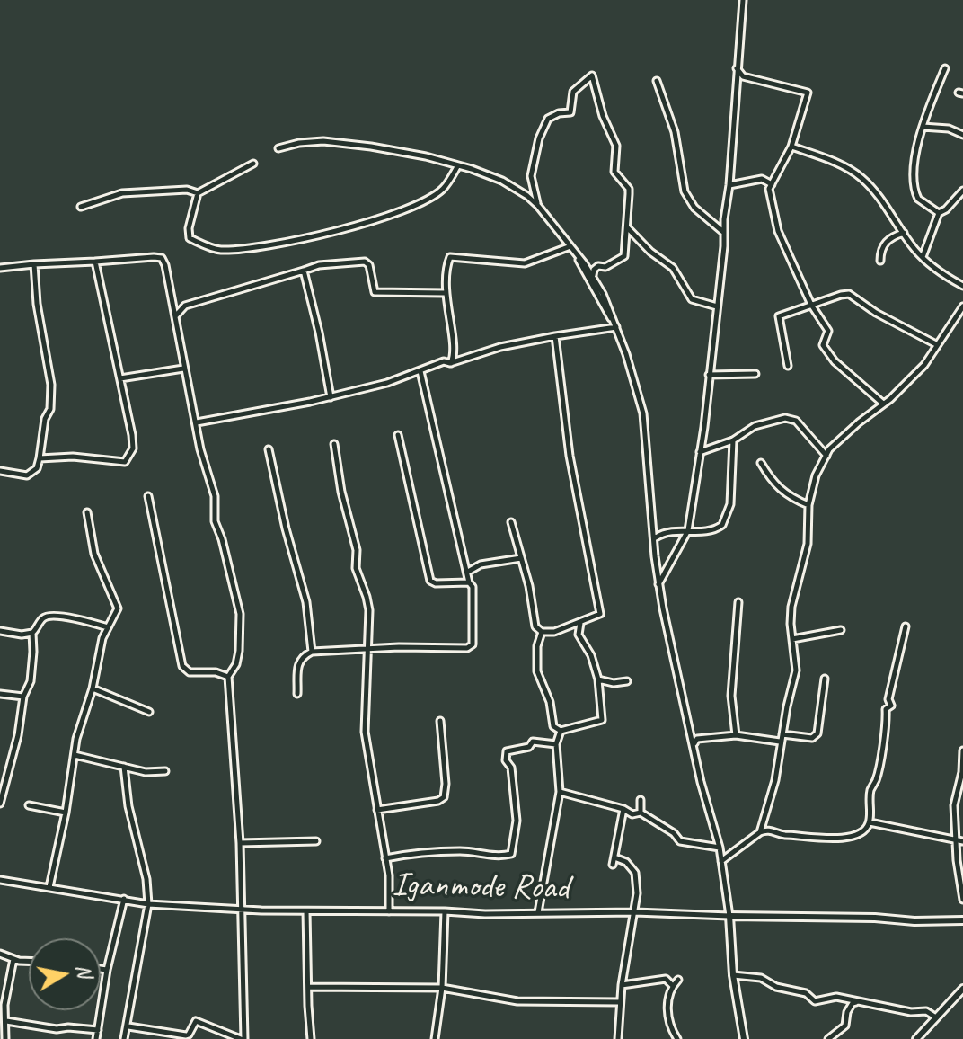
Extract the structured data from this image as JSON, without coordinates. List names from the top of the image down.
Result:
{
  "streets": {
    "street": ["Iganmode Road"]
  },
  "north": "right"
}
